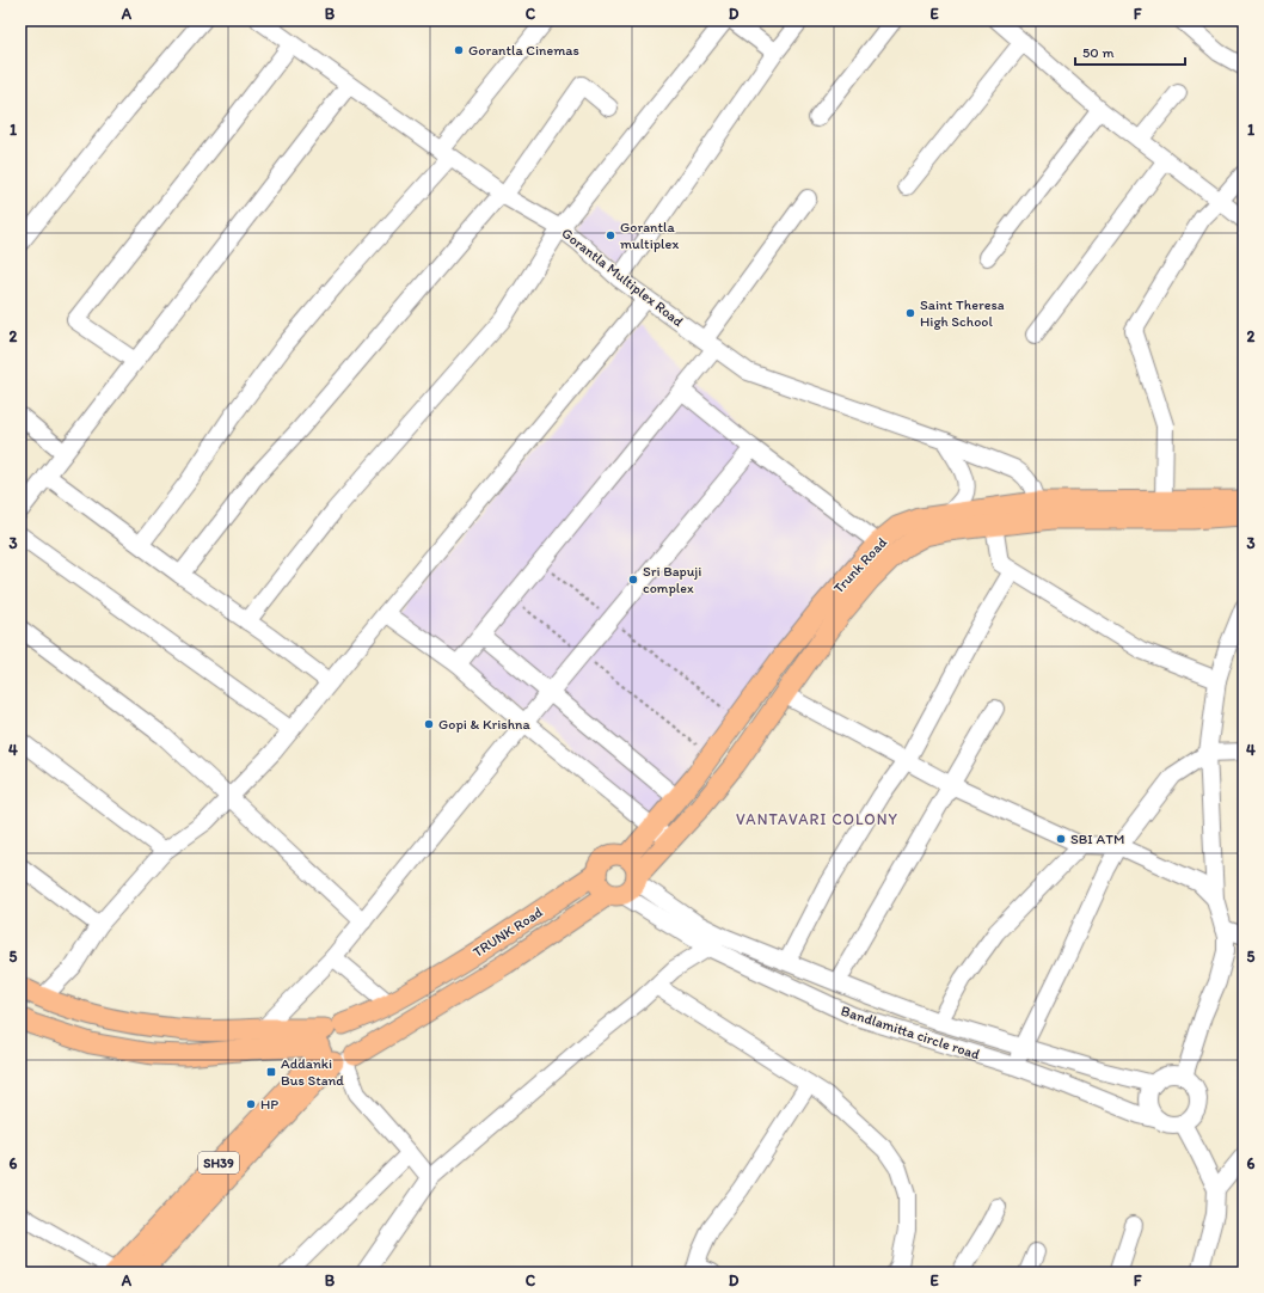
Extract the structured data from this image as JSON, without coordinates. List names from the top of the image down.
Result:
{
  "streets": {
    "main road": ["Trunk Road", "TRUNK Road", "SH39"],
    "street": ["Gorantla Multiplex Road", "Bandlamitta circle road"]
  },
  "crossings": [
    ["Gorantla Multiplex Road", "Trunk Road"],
    ["Trunk Road", "TRUNK Road"],
    ["Trunk Road", "SH39"],
    ["TRUNK Road", "SH39"]
  ],
  "districts": ["VANTAVARI COLONY"],
  "places": {
    "other": [
      "Gorantla Cinemas",
      "Gorantla multiplex",
      "Saint Theresa High School",
      "Sri Bapuji complex",
      "Gopi & Krishna",
      "SBI ATM",
      "HP"
    ],
    "transit": ["Addanki Bus Stand"]
  },
  "scale_bar": "50 m",
  "grid": {
    "columns": [
      "A",
      "B",
      "C",
      "D",
      "E",
      "F"
    ],
    "rows": [
      "1",
      "2",
      "3",
      "4",
      "5",
      "6"
    ]
  }
}
